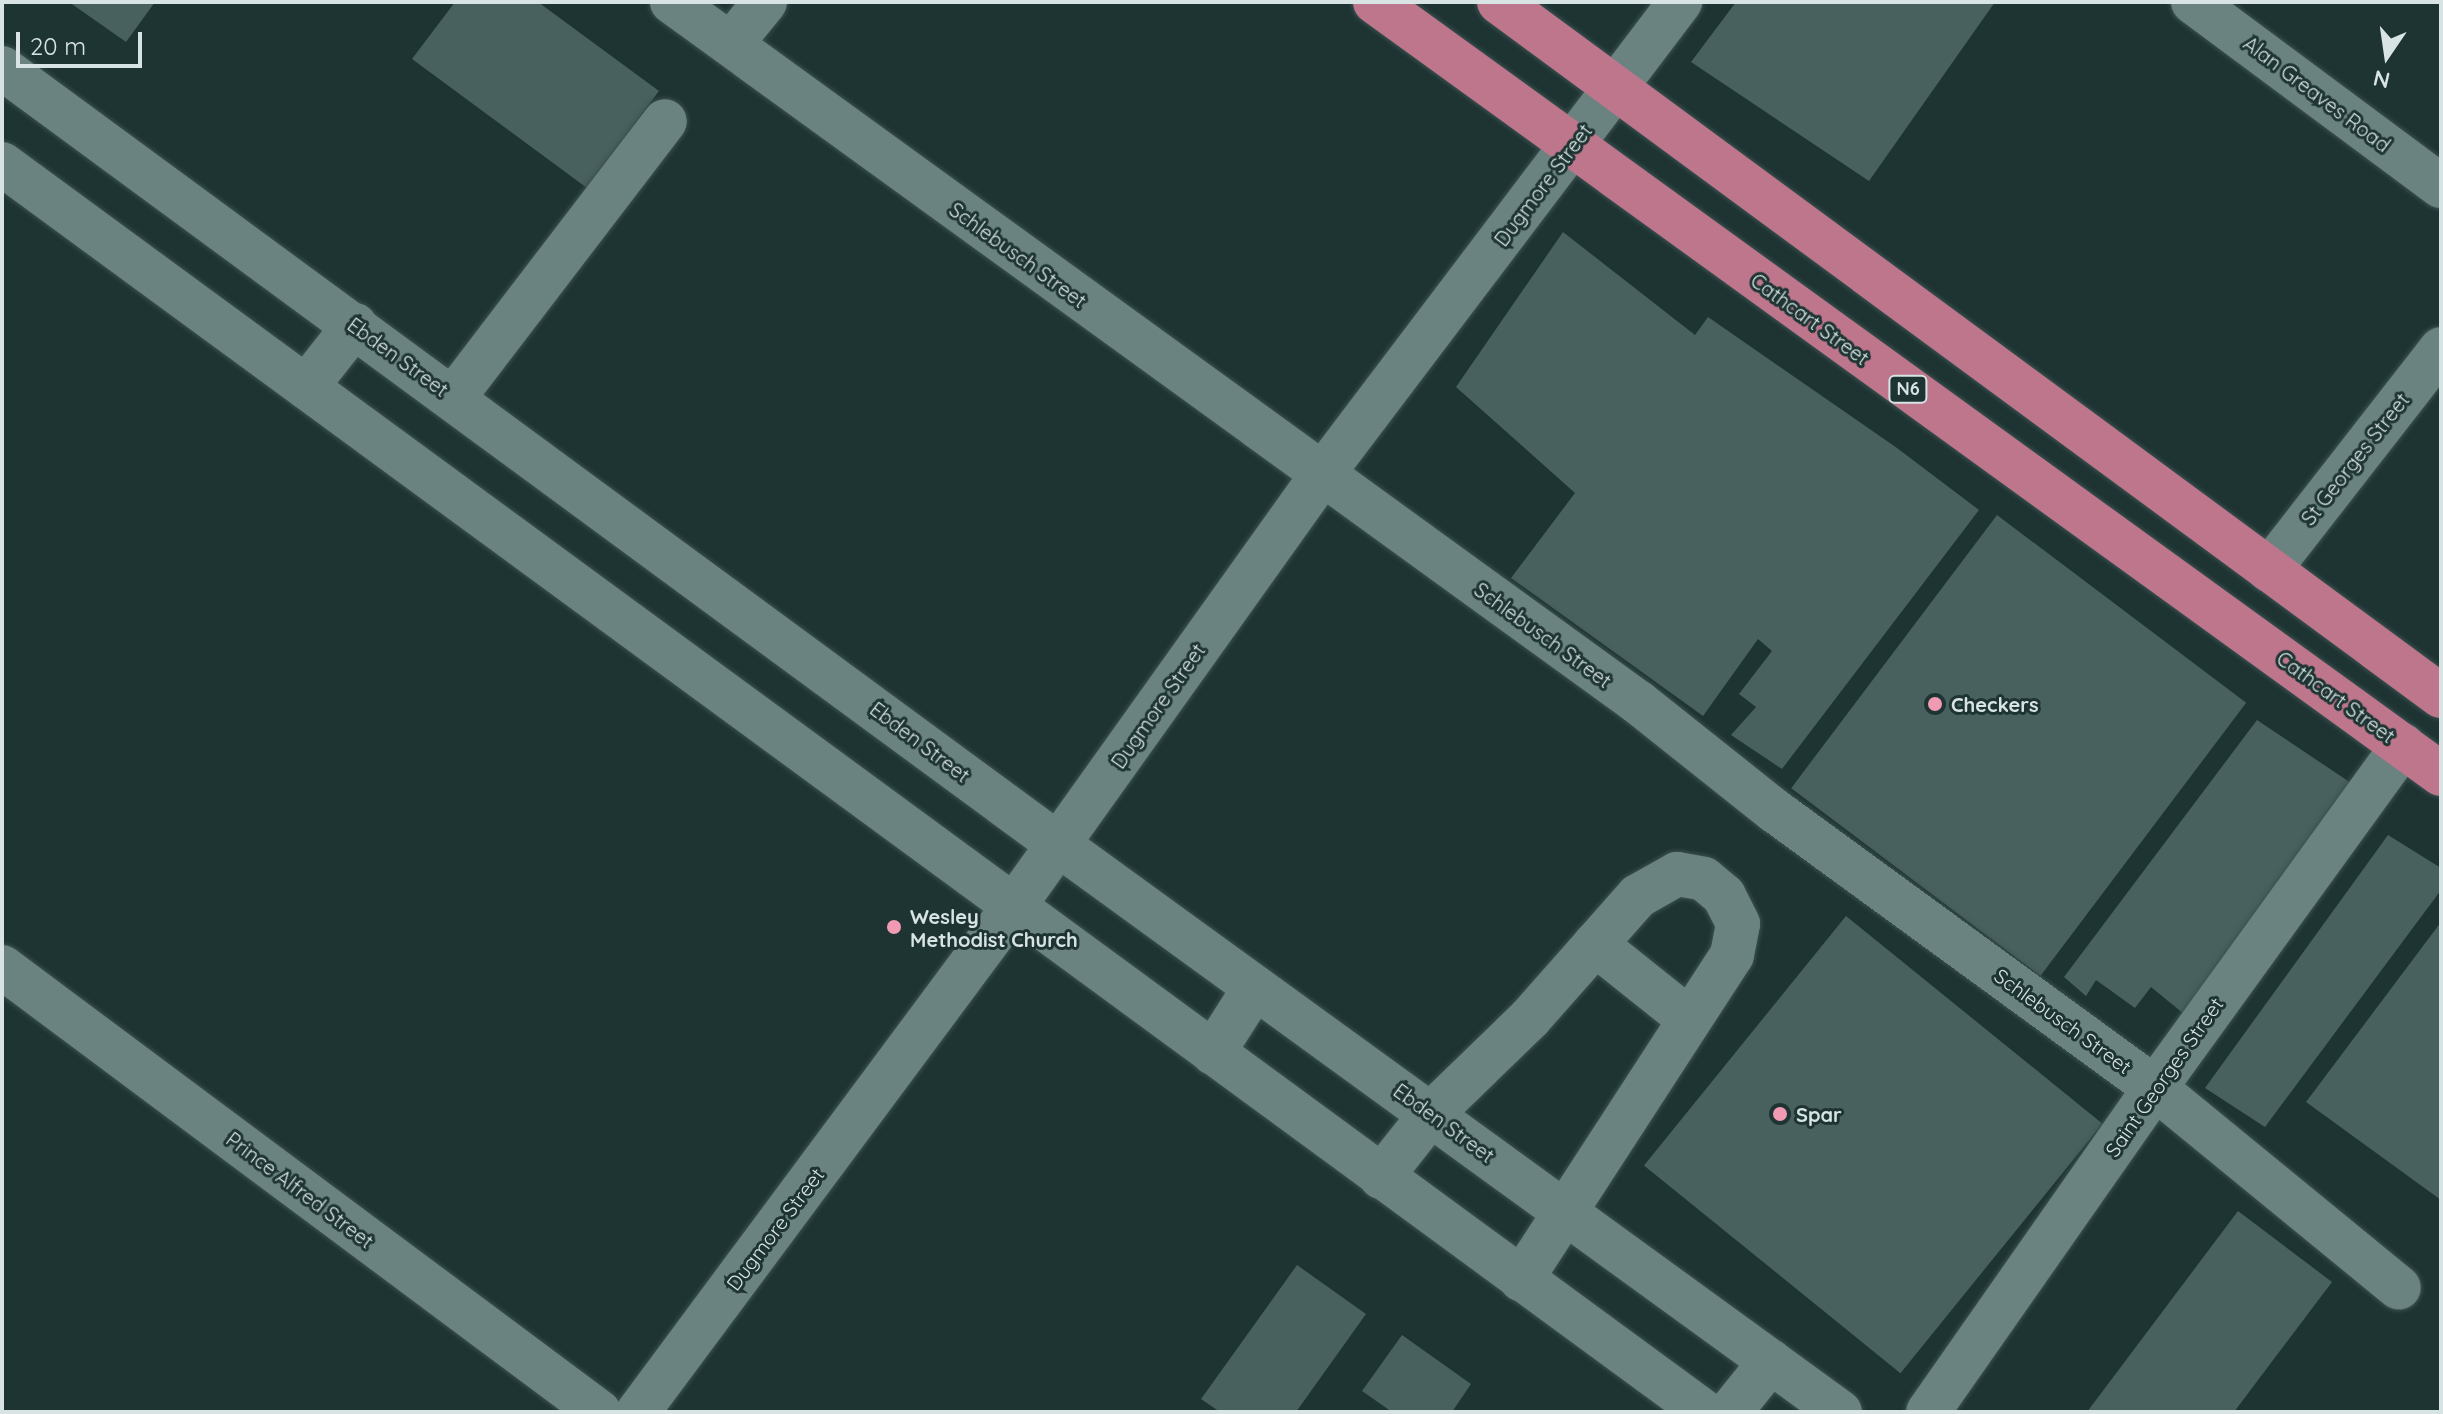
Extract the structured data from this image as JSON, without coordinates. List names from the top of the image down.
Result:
{
  "streets": {
    "highway": ["Cathcart Street", "N6"],
    "street": [
      "Alan Greaves Road",
      "Dugmore Street",
      "Schlebusch Street",
      "Ebden Street",
      "St Georges Street",
      "Saint Georges Street",
      "Prince Alfred Street"
    ]
  },
  "crossings": [
    ["Dugmore Street", "Schlebusch Street"],
    ["Dugmore Street", "Cathcart Street"],
    ["Dugmore Street", "Ebden Street"],
    ["Schlebusch Street", "Saint Georges Street"],
    ["Cathcart Street", "Saint Georges Street"]
  ],
  "places": ["Checkers", "Wesley Methodist Church", "Spar"],
  "scale_bar": "20 m",
  "north": "bottom"
}
